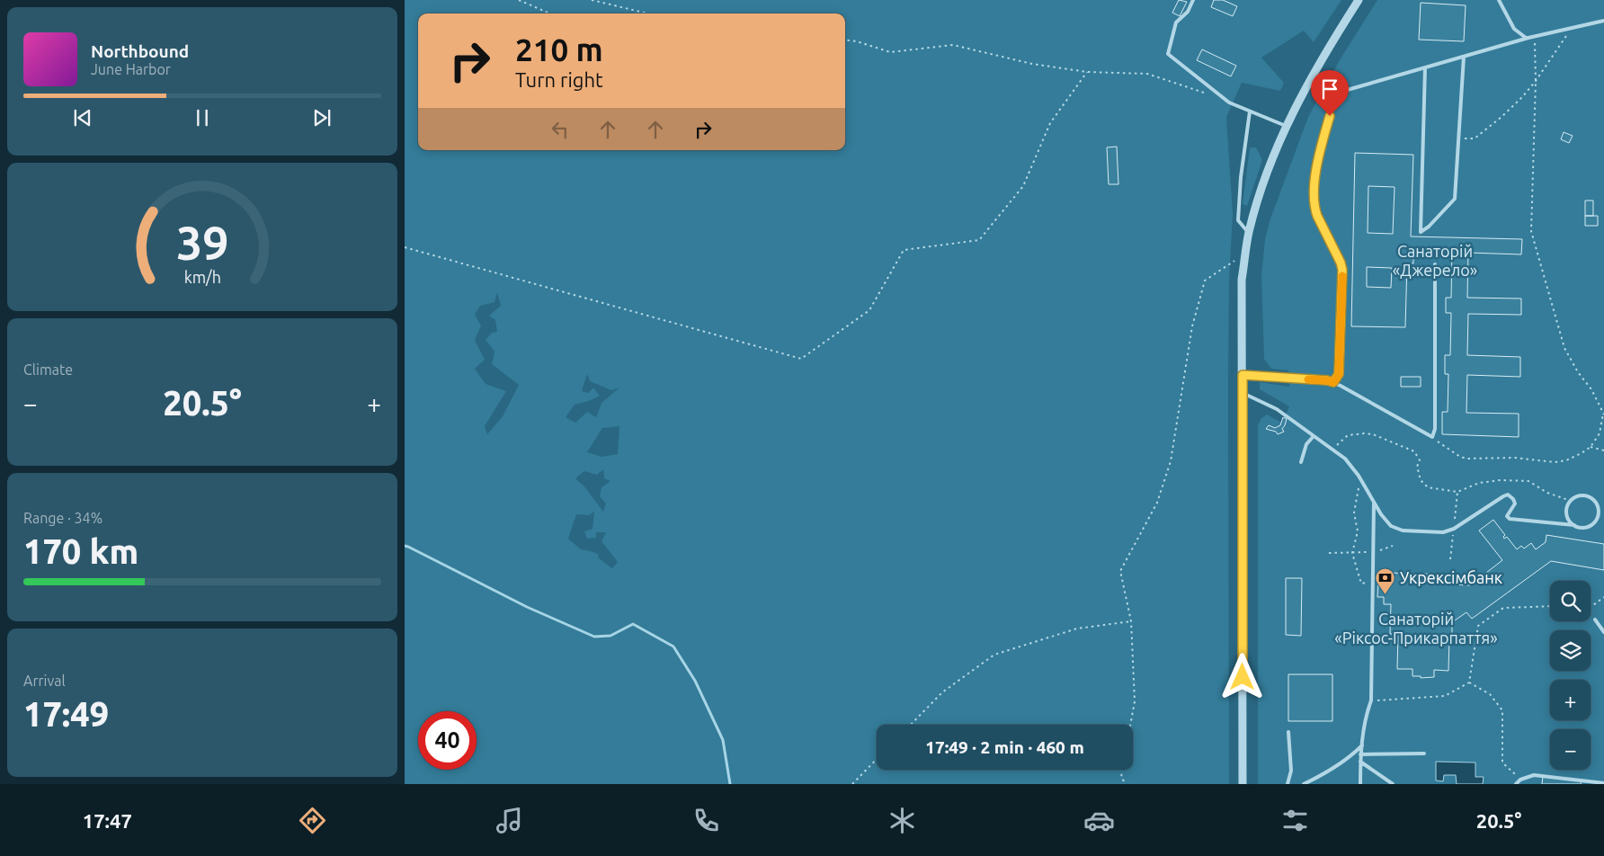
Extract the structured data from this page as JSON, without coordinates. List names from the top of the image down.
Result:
{
  "parks": ["Санаторій «Джерело»", "Санаторій «Ріксос-Прикарпаття»"],
  "places": {
    "bank": ["Укрексімбанк"]
  },
  "page": {
    "turn": ["210 m", "Turn right"],
    "song": ["Northbound", "June Harbor"],
    "tile": [
      "Climate",
      ["Range · 34%", "170 km"],
      ["Arrival", "17:49"]
    ],
    "heat": ["−", "20.5°", "+"],
    "map_buttons": ["+", "−"],
    "limit": "40",
    "trip": "17:49 · 2 min · 460 m",
    "tabs": ["17:47", "20.5°"],
    "gauge": ["39", "km/h"]
  }
}
